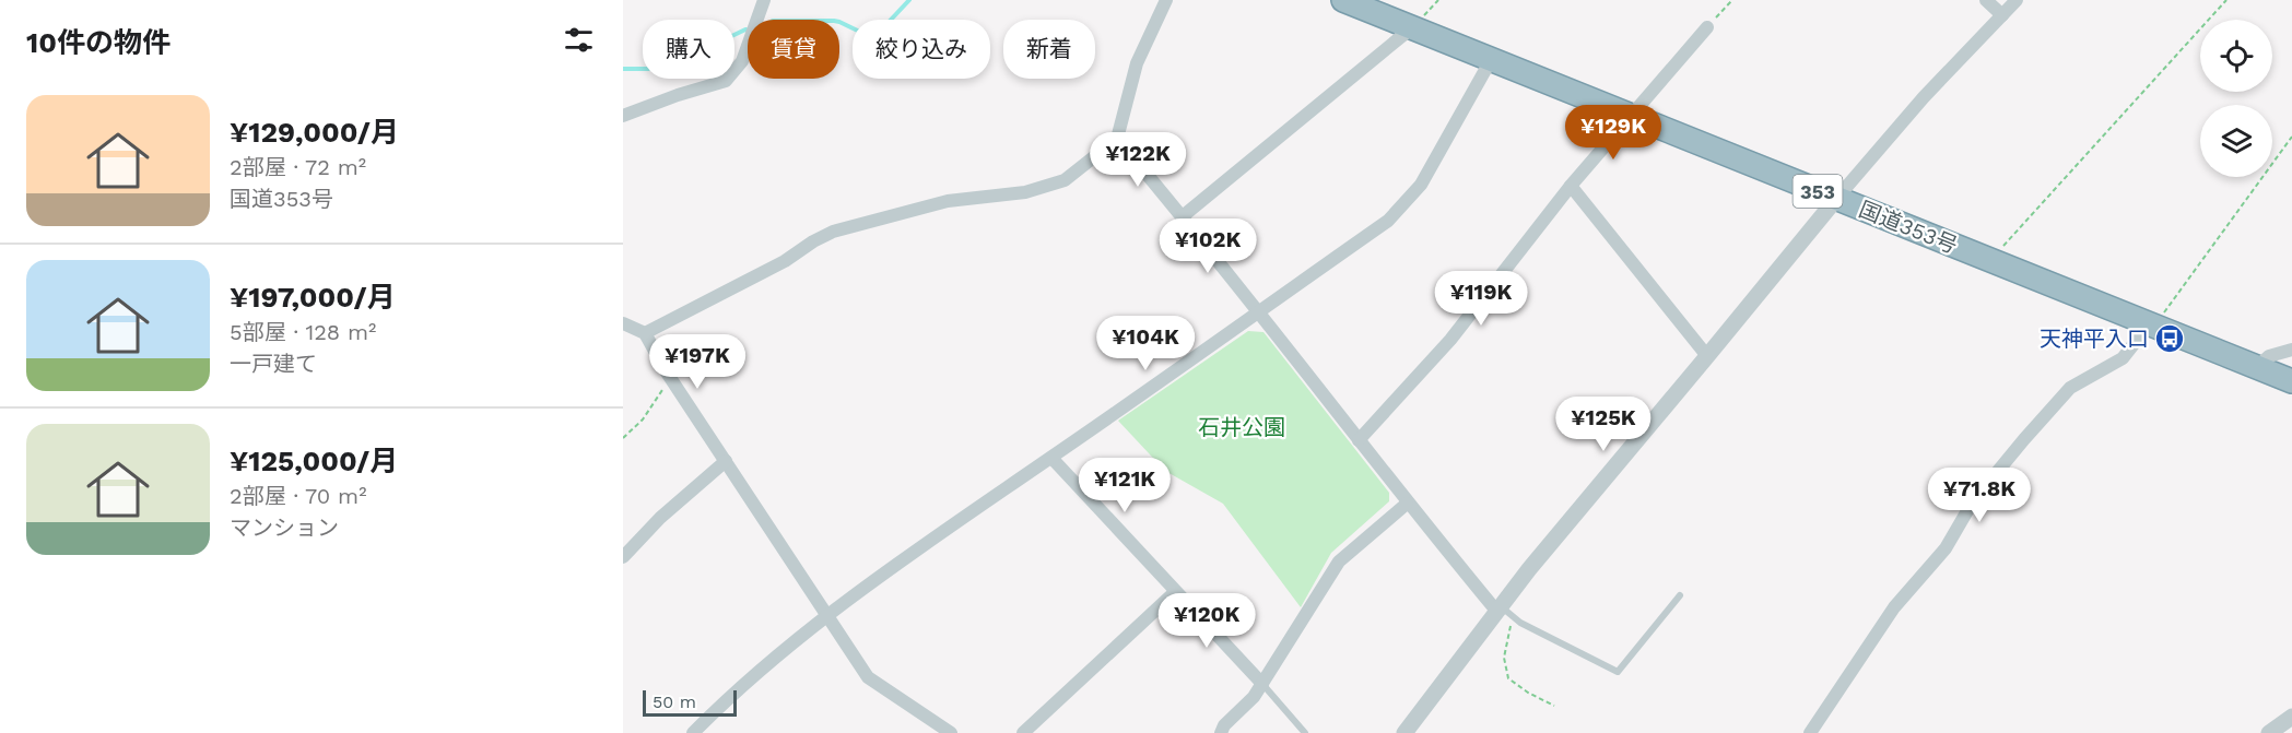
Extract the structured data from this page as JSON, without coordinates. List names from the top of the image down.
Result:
{
  "streets": {
    "highway": ["353", "国道353号"]
  },
  "parks": ["石井公園"],
  "places": {
    "bus stop": ["天神平入口"]
  },
  "scale_bar": "50 m",
  "page": {
    "heading": "10件の物件",
    "chip": [
      "購入",
      "賃貸",
      "絞り込み",
      "新着"
    ],
    "list": [
      {
        "name": "¥129,000/月",
        "note": "2部屋 · 72 m² · 国道353号"
      },
      {
        "name": "¥197,000/月",
        "note": "5部屋 · 128 m² · 一戸建て"
      },
      {
        "name": "¥125,000/月",
        "note": "2部屋 · 70 m² · マンション"
      }
    ],
    "price": [
      "¥129K",
      "¥122K",
      "¥102K",
      "¥119K",
      "¥104K",
      "¥197K",
      "¥125K",
      "¥121K",
      "¥71.8K",
      "¥120K"
    ],
    "scale": "50 m"
  }
}
